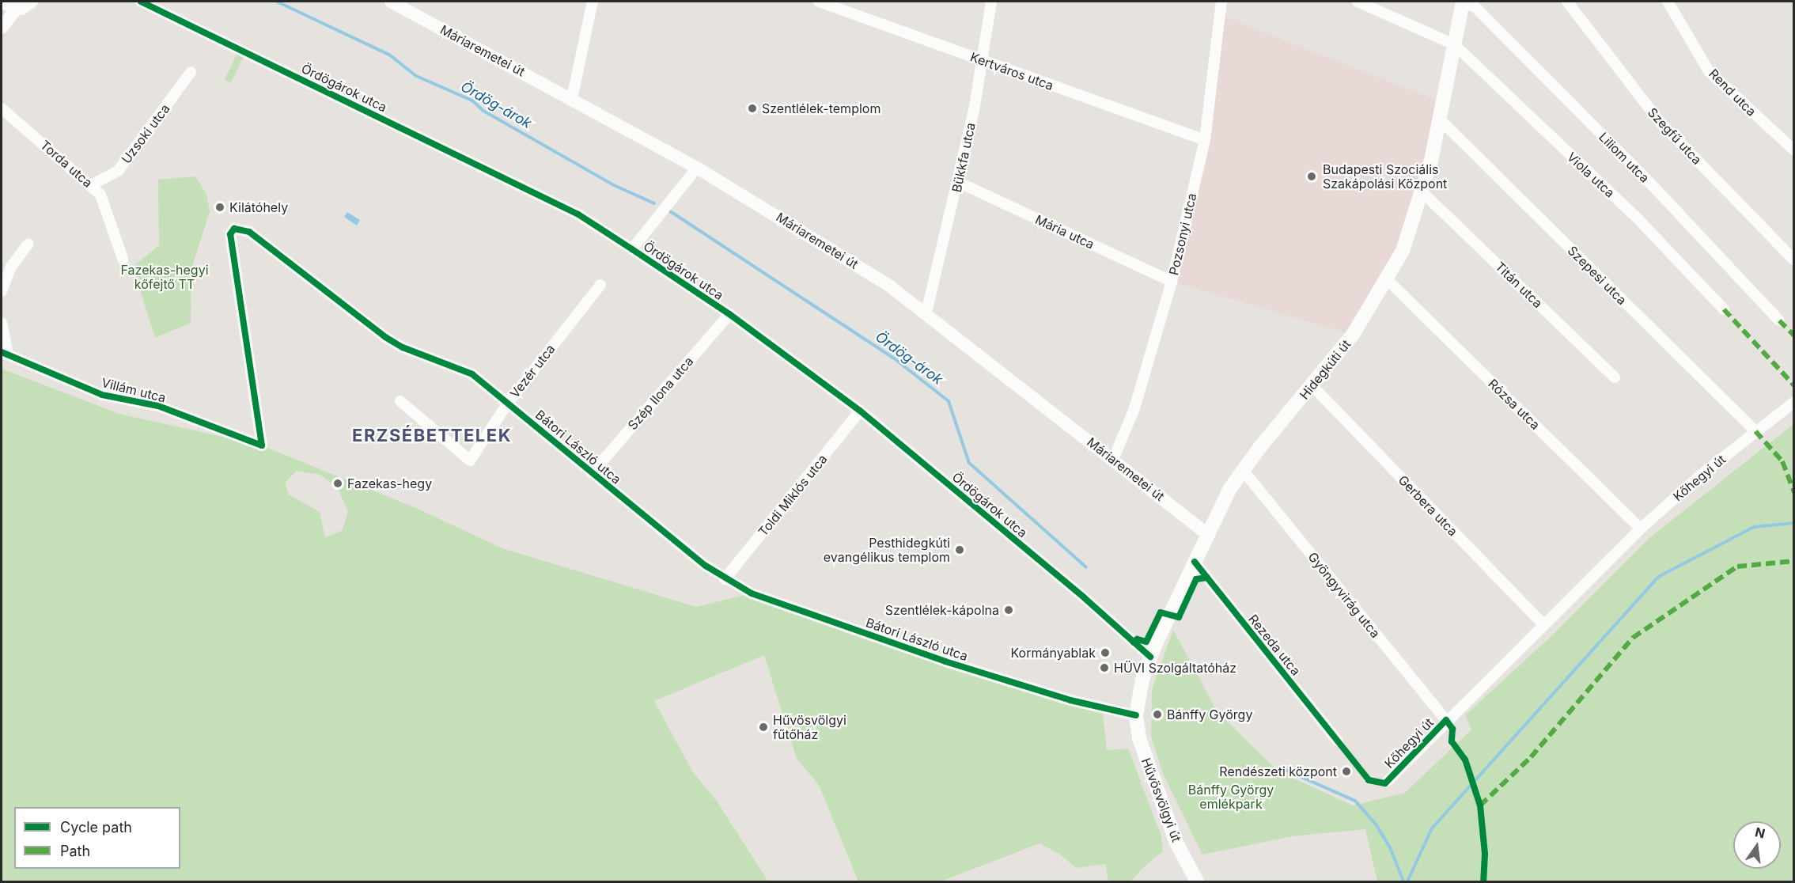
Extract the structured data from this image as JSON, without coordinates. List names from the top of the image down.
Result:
{
  "streets": {
    "main road": ["Hidegkúti út", "Hűvösvölgyi út"],
    "street": [
      "Máriaremetei út",
      "Kertváros utca",
      "Ördögárok utca",
      "Rend utca",
      "Uzsoki utca",
      "Szegfű utca",
      "Bükkfa utca",
      "Liliom utca",
      "Torda utca",
      "Viola utca",
      "Mária utca",
      "Pozsonyi utca",
      "Szepesi utca",
      "Titán utca",
      "Vezér utca",
      "Villám utca",
      "Szép Ilona utca",
      "Rózsa utca",
      "Bátori László utca",
      "Kőhegyi út",
      "Toldi Miklós utca",
      "Gerbera utca",
      "Gyöngyvirág utca",
      "Rezeda utca"
    ]
  },
  "crossings": [
    ["Máriaremetei út", "Bükkfa utca"],
    ["Máriaremetei út", "Pozsonyi utca"],
    ["Máriaremetei út", "Hidegkúti út"],
    ["Kertváros utca", "Bükkfa utca"],
    ["Kertváros utca", "Pozsonyi utca"],
    ["Ördögárok utca", "Hidegkúti út"],
    ["Ördögárok utca", "Szép Ilona utca"],
    ["Ördögárok utca", "Toldi Miklós utca"],
    ["Uzsoki utca", "Torda utca"],
    ["Bükkfa utca", "Mária utca"],
    ["Liliom utca", "Hidegkúti út"],
    ["Viola utca", "Hidegkúti út"],
    ["Mária utca", "Pozsonyi utca"],
    ["Szepesi utca", "Hidegkúti út"],
    ["Szepesi utca", "Kőhegyi út"],
    ["Titán utca", "Hidegkúti út"],
    ["Hidegkúti út", "Rózsa utca"],
    ["Hidegkúti út", "Bátori László utca"],
    ["Hidegkúti út", "Gerbera utca"],
    ["Hidegkúti út", "Gyöngyvirág utca"],
    ["Hidegkúti út", "Rezeda utca"],
    ["Hidegkúti út", "Hűvösvölgyi út"],
    ["Vezér utca", "Bátori László utca"],
    ["Villám utca", "Bátori László utca"],
    ["Szép Ilona utca", "Bátori László utca"],
    ["Rózsa utca", "Kőhegyi út"],
    ["Bátori László utca", "Toldi Miklós utca"],
    ["Bátori László utca", "Hűvösvölgyi út"],
    ["Kőhegyi út", "Gerbera utca"],
    ["Kőhegyi út", "Gyöngyvirág utca"]
  ],
  "districts": ["ERZSÉBETTELEK"],
  "water": ["Ördög-árok"],
  "parks": ["Fazekas-hegyi kőfejtő TT", "Bánffy György emlékpark"],
  "places": [
    "Szentlélek-templom",
    "Budapesti Szociális Szakápolási Központ",
    "Kilátóhely",
    "Fazekas-hegy",
    "Pesthidegkúti evangélikus templom",
    "Szentlélek-kápolna",
    "Kormányablak",
    "HÜVI Szolgáltatóház",
    "Bánffy György",
    "Hűvösvölgyi fűtőház",
    "Rendészeti központ"
  ],
  "legend": ["Cycle path", "Path"],
  "north": "top"
}
